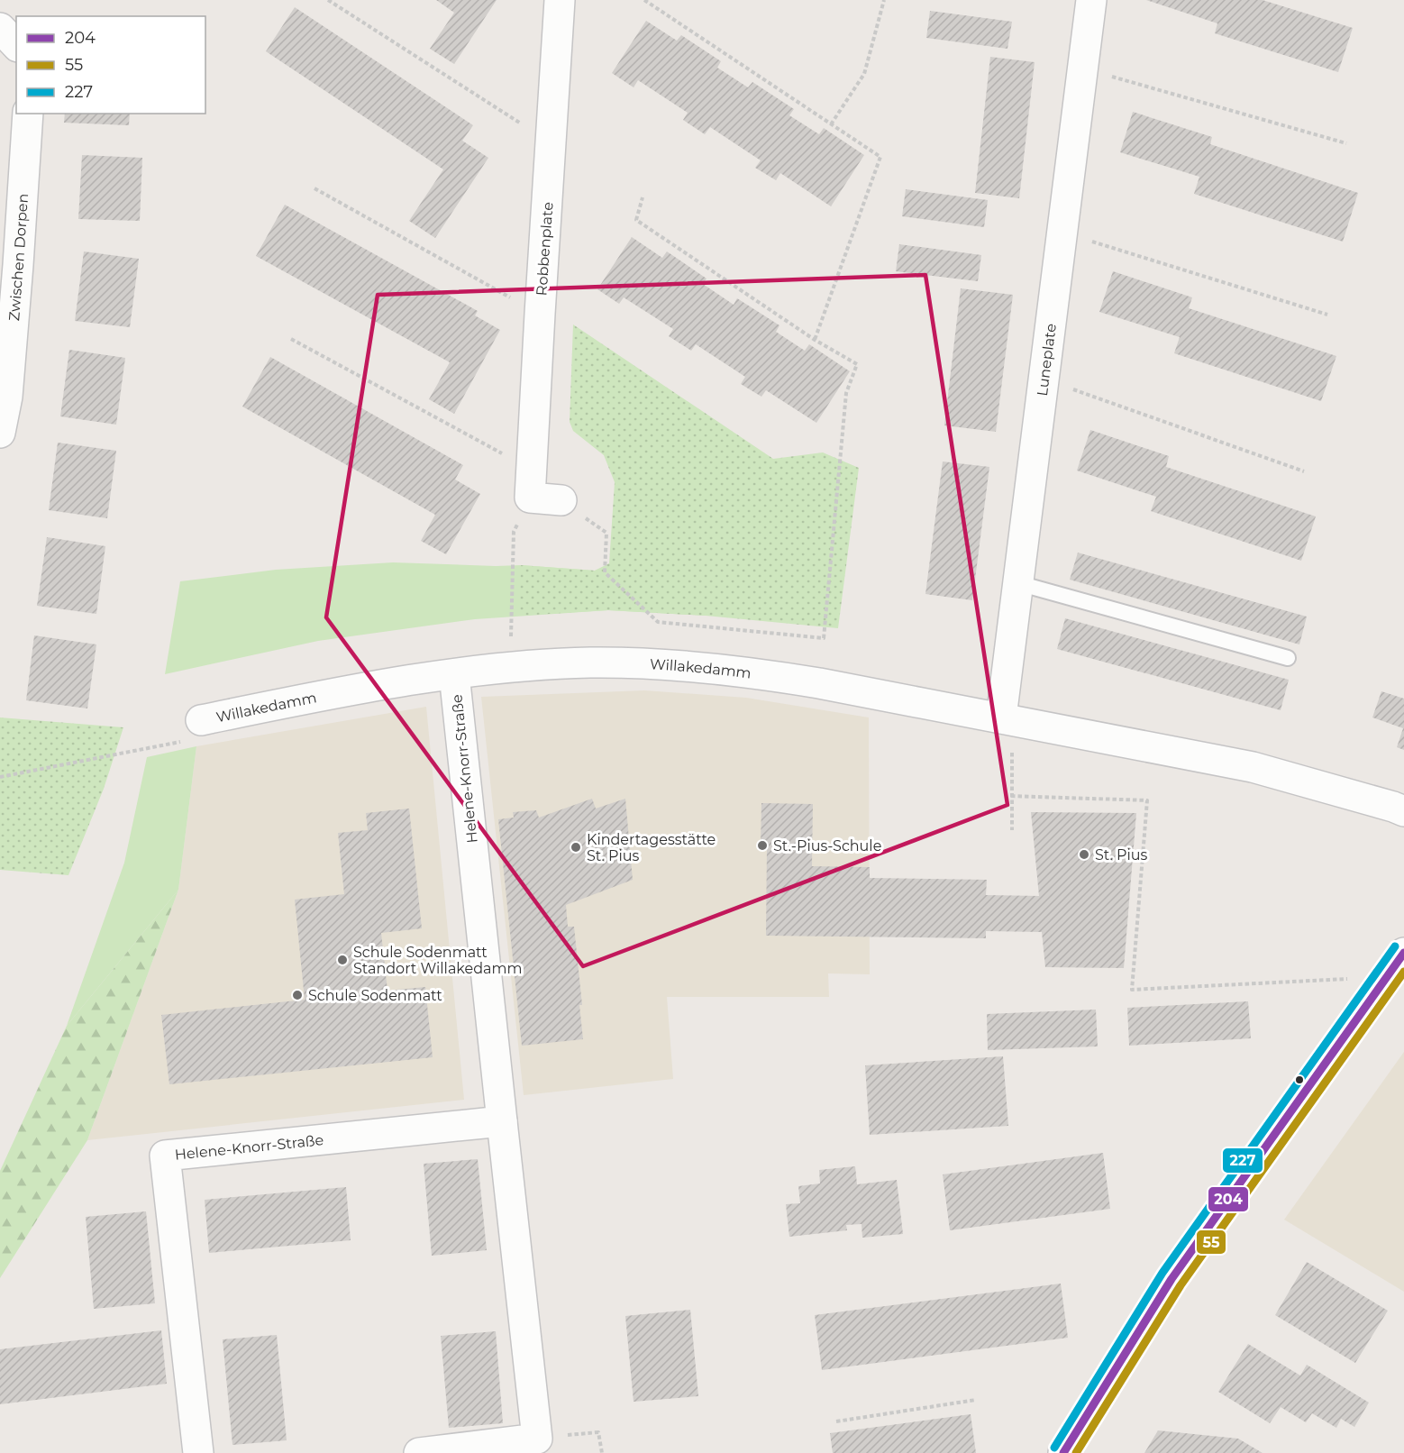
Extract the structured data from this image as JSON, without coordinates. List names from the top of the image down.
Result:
{
  "streets": {
    "street": [
      "Robbenplate",
      "Zwischen Dorpen",
      "Luneplate",
      "Willakedamm",
      "Helene-Knorr-Straße"
    ]
  },
  "crossings": [
    ["Luneplate", "Willakedamm"],
    ["Willakedamm", "Helene-Knorr-Straße"]
  ],
  "places": [
    "St.-Pius-Schule",
    "Kindertagesstätte St. Pius",
    "St. Pius",
    "Schule Sodenmatt Standort Willakedamm",
    "Schule Sodenmatt"
  ],
  "lines": ["transit line 227", "transit line 204", "transit line 55"],
  "legend": ["204", "55", "227"]
}
